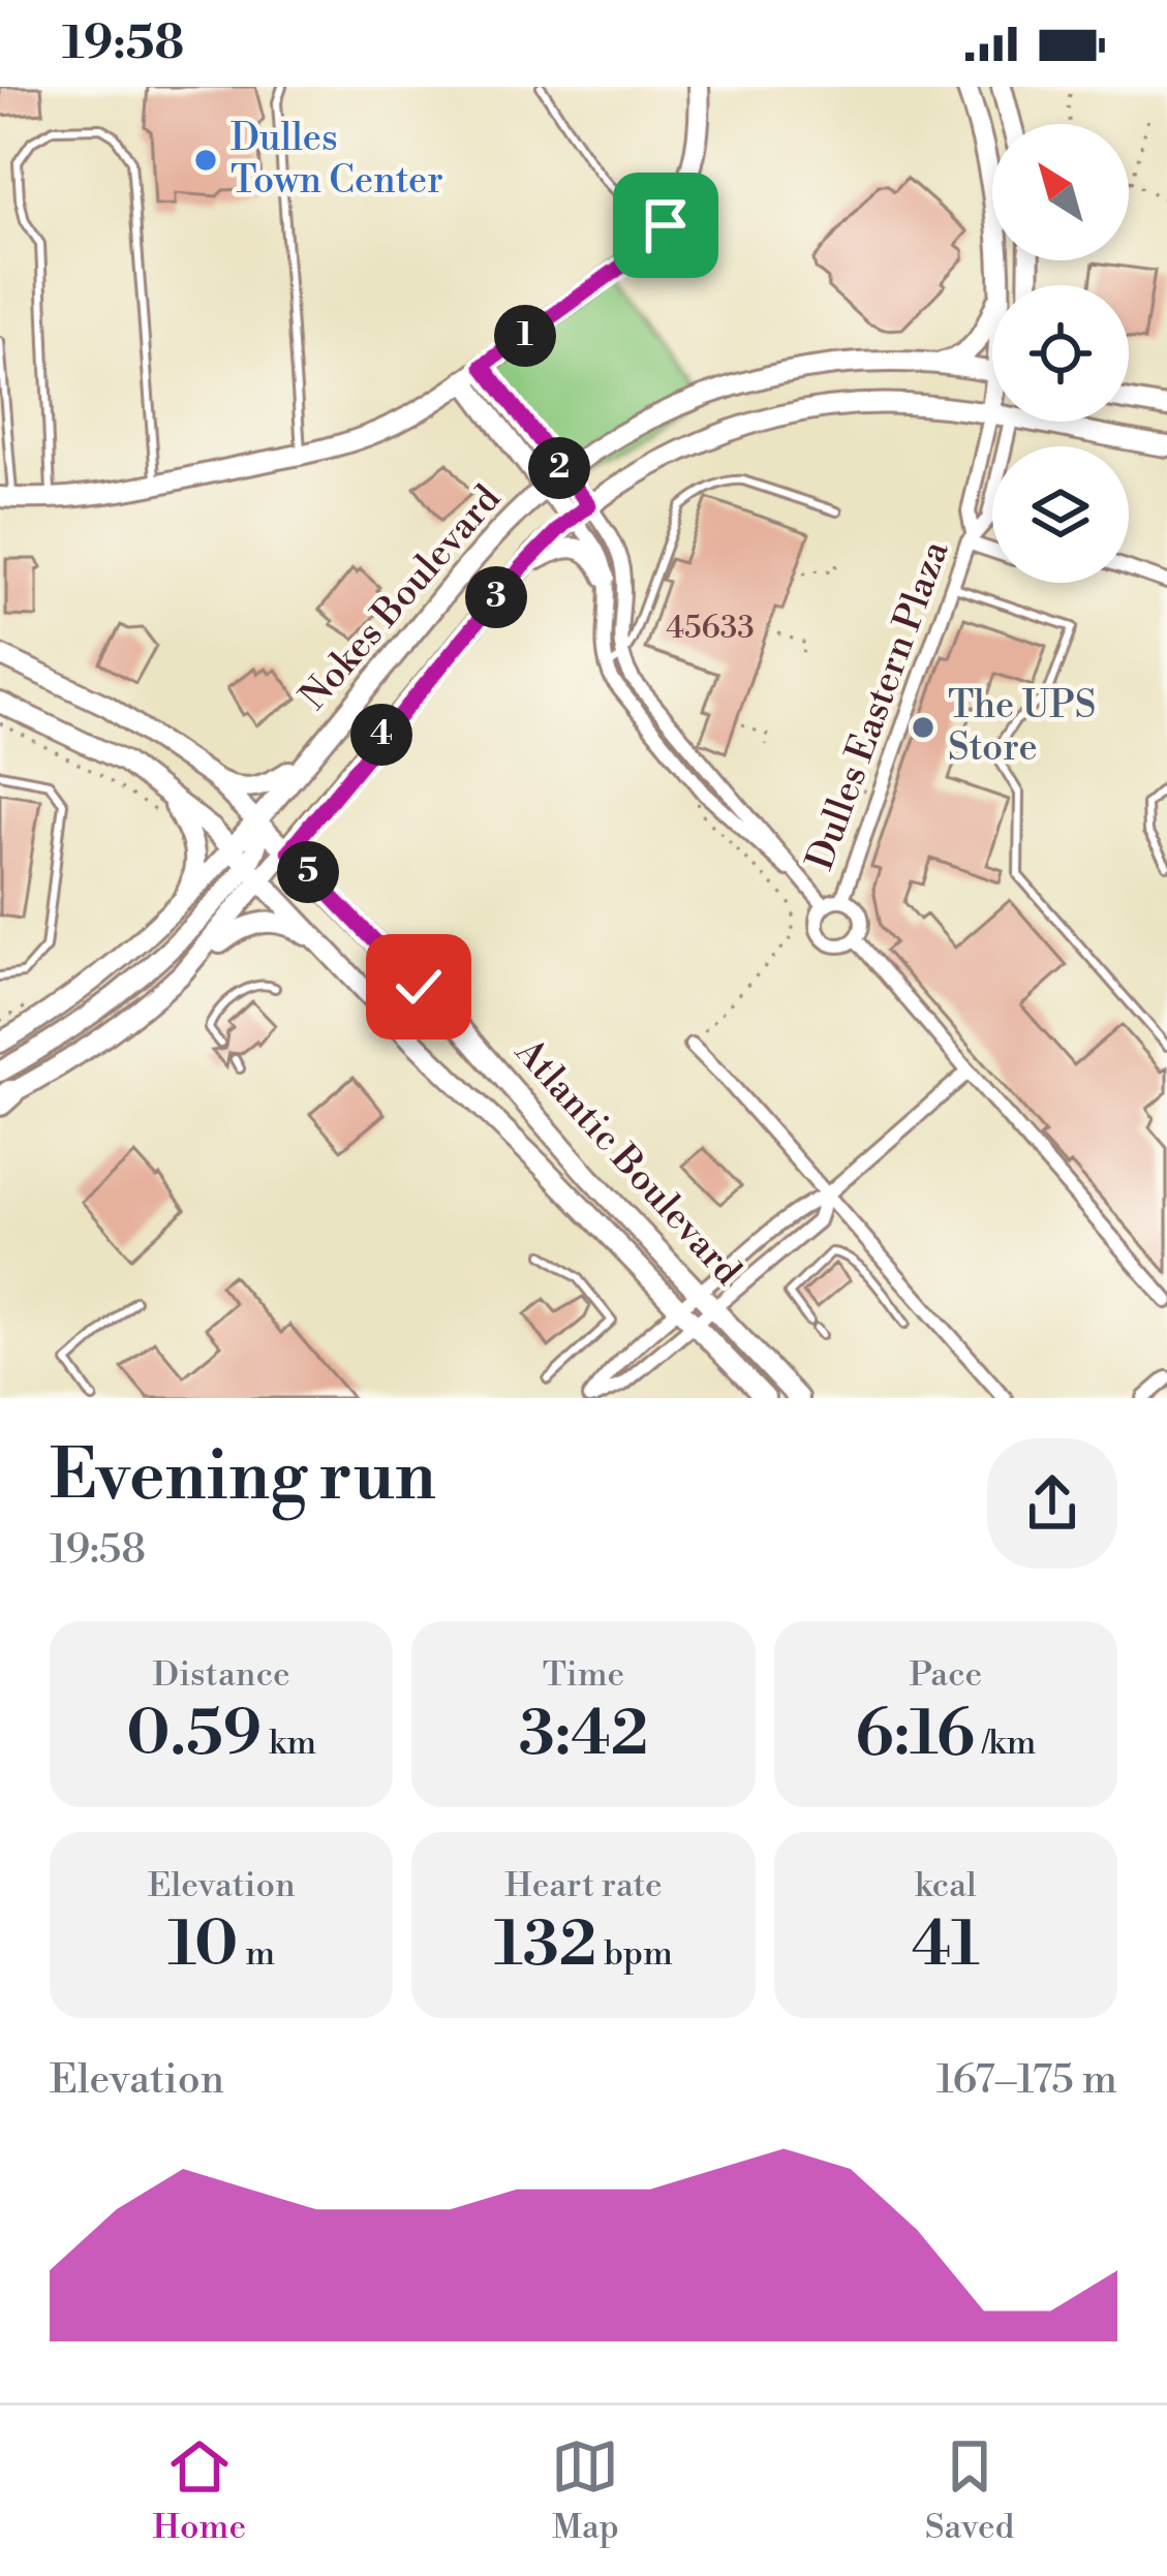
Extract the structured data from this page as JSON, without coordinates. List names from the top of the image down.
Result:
{
  "streets": {
    "main road": ["Nokes Boulevard", "Atlantic Boulevard"],
    "street": ["Dulles Eastern Plaza"]
  },
  "crossings": [
    ["Nokes Boulevard", "Atlantic Boulevard"]
  ],
  "places": ["Dulles Town Center", "The UPS Store"],
  "house_numbers": ["45633"],
  "north": "top left",
  "page": {
    "status": "19:58",
    "pins": [
      "1",
      "2",
      "3",
      "4",
      "5"
    ],
    "heading": ["Evening run", "19:58"],
    "stats": [
      ["Distance", "0.59 km"],
      ["Time", "3:42"],
      ["Pace", "6:16 /km"],
      ["Elevation", "10 m"],
      ["Heart rate", "132 bpm"],
      ["kcal", "41"]
    ],
    "chart": ["Elevation", "167–175 m"],
    "tabs": ["Home", "Map", "Saved"]
  }
}
